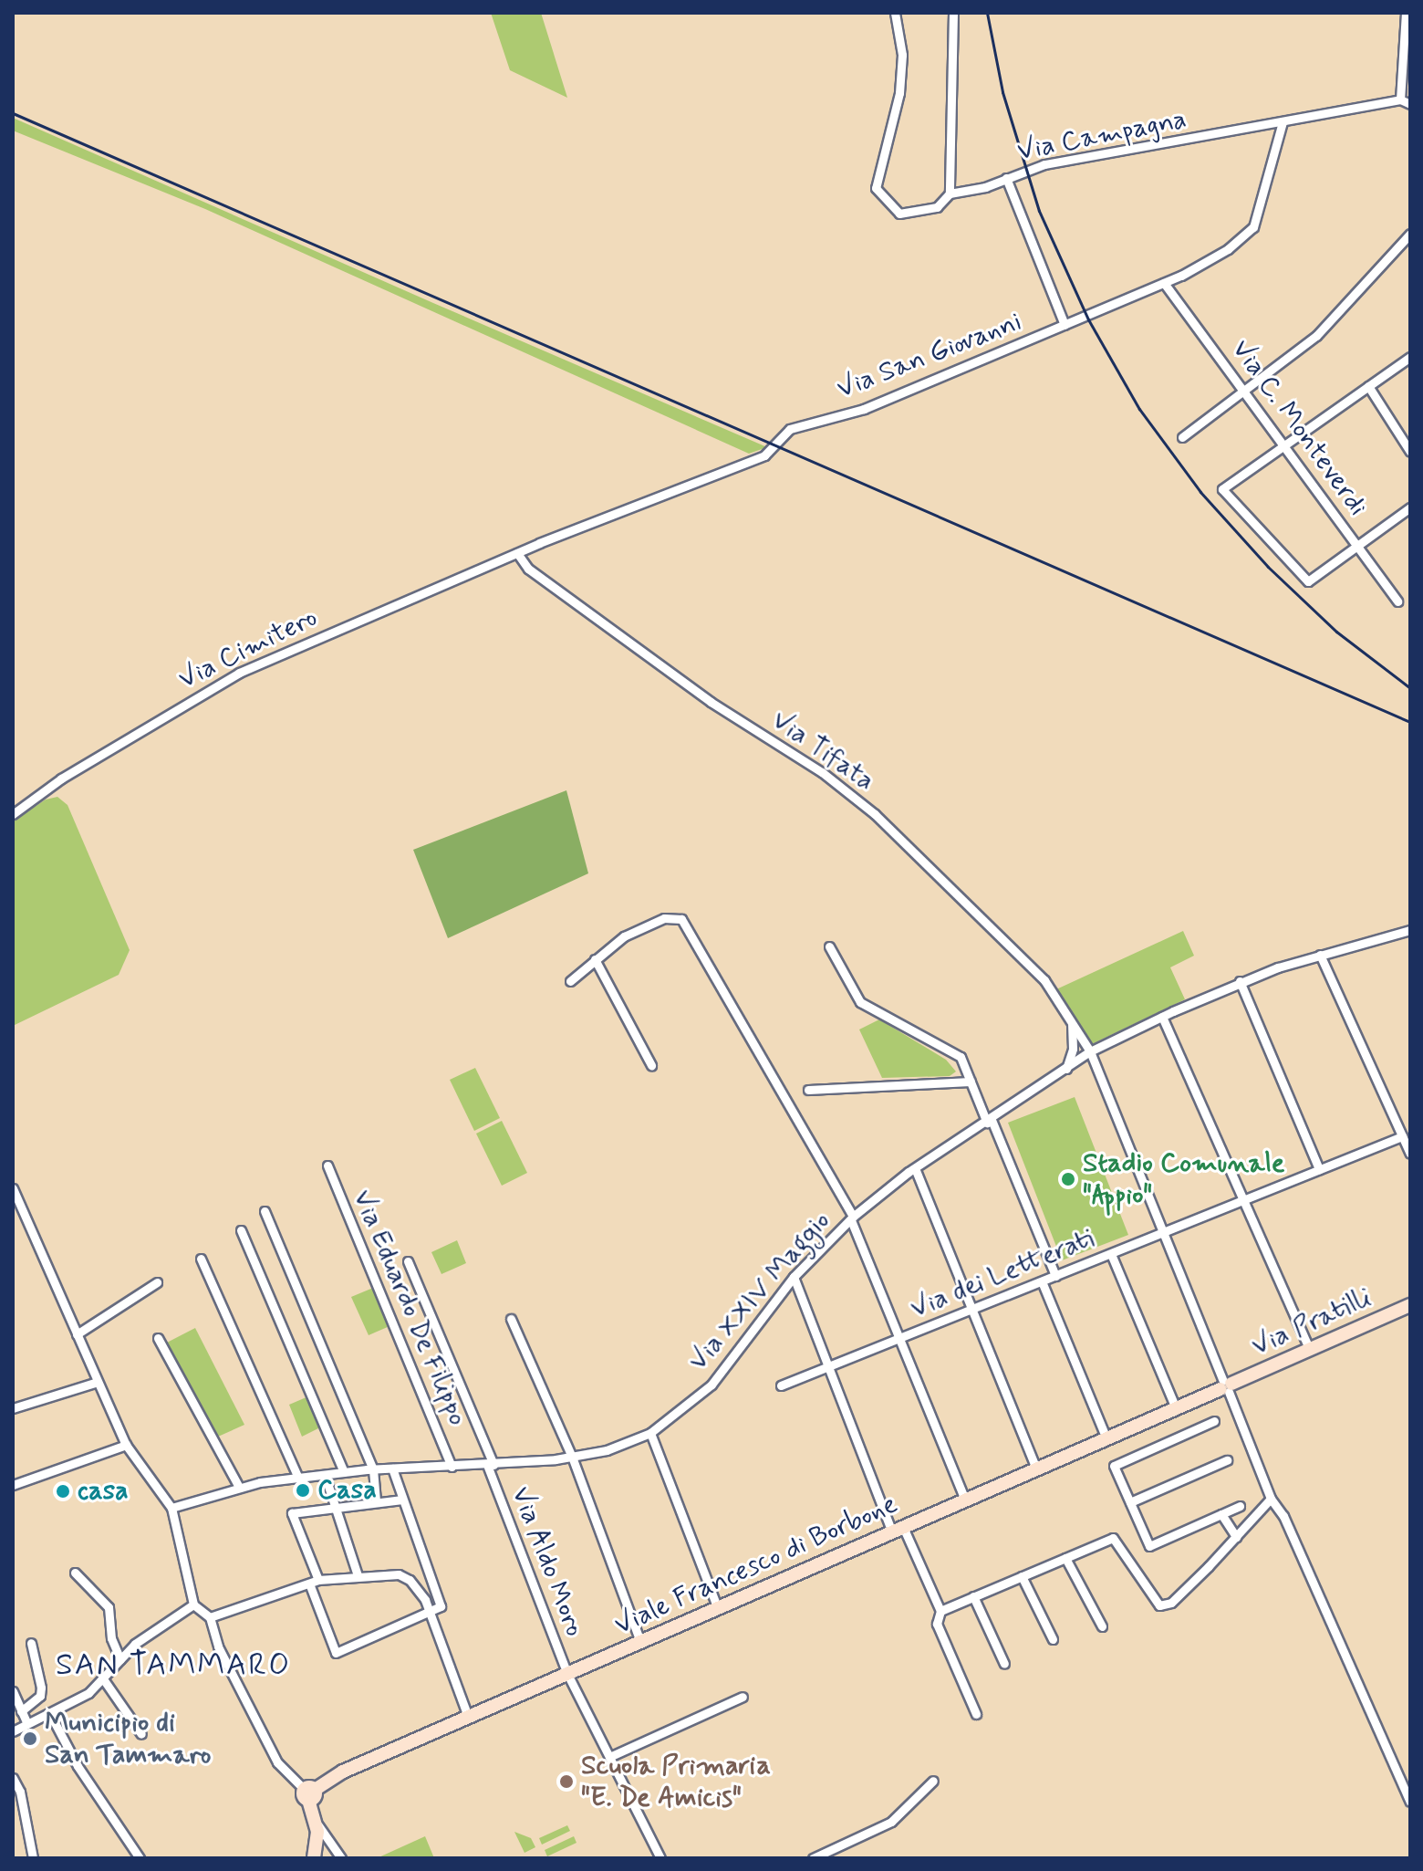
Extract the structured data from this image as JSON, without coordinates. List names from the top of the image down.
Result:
{
  "streets": {
    "street": [
      "Via Campagna",
      "Via San Giovanni",
      "Via C. Monteverdi",
      "Via Cimitero",
      "Via Tifata",
      "Via dei Letterati",
      "Via XXIV Maggio",
      "Via Eduardo De Filippo",
      "Via Pratilli",
      "Via Aldo Moro",
      "Viale Francesco di Borbone"
    ]
  },
  "crossings": [
    ["Via Campagna", "Via San Giovanni"],
    ["Via San Giovanni", "Via C. Monteverdi"],
    ["Via San Giovanni", "Via Cimitero"],
    ["Via San Giovanni", "Via Tifata"],
    ["Via Cimitero", "Via Tifata"],
    ["Via Tifata", "Via dei Letterati"],
    ["Via Tifata", "Via XXIV Maggio"],
    ["Via Tifata", "Via Pratilli"],
    ["Via Tifata", "Viale Francesco di Borbone"],
    ["Via XXIV Maggio", "Via Eduardo De Filippo"],
    ["Via XXIV Maggio", "Via Aldo Moro"],
    ["Via Pratilli", "Viale Francesco di Borbone"],
    ["Via Aldo Moro", "Viale Francesco di Borbone"]
  ],
  "districts": ["SAN TAMMARO"],
  "places": [
    "Stadio Comunale \"Appio\"",
    "Casa",
    "casa",
    "Municipio di San Tammaro",
    "Scuola Primaria \"E. De Amicis\""
  ]
}
